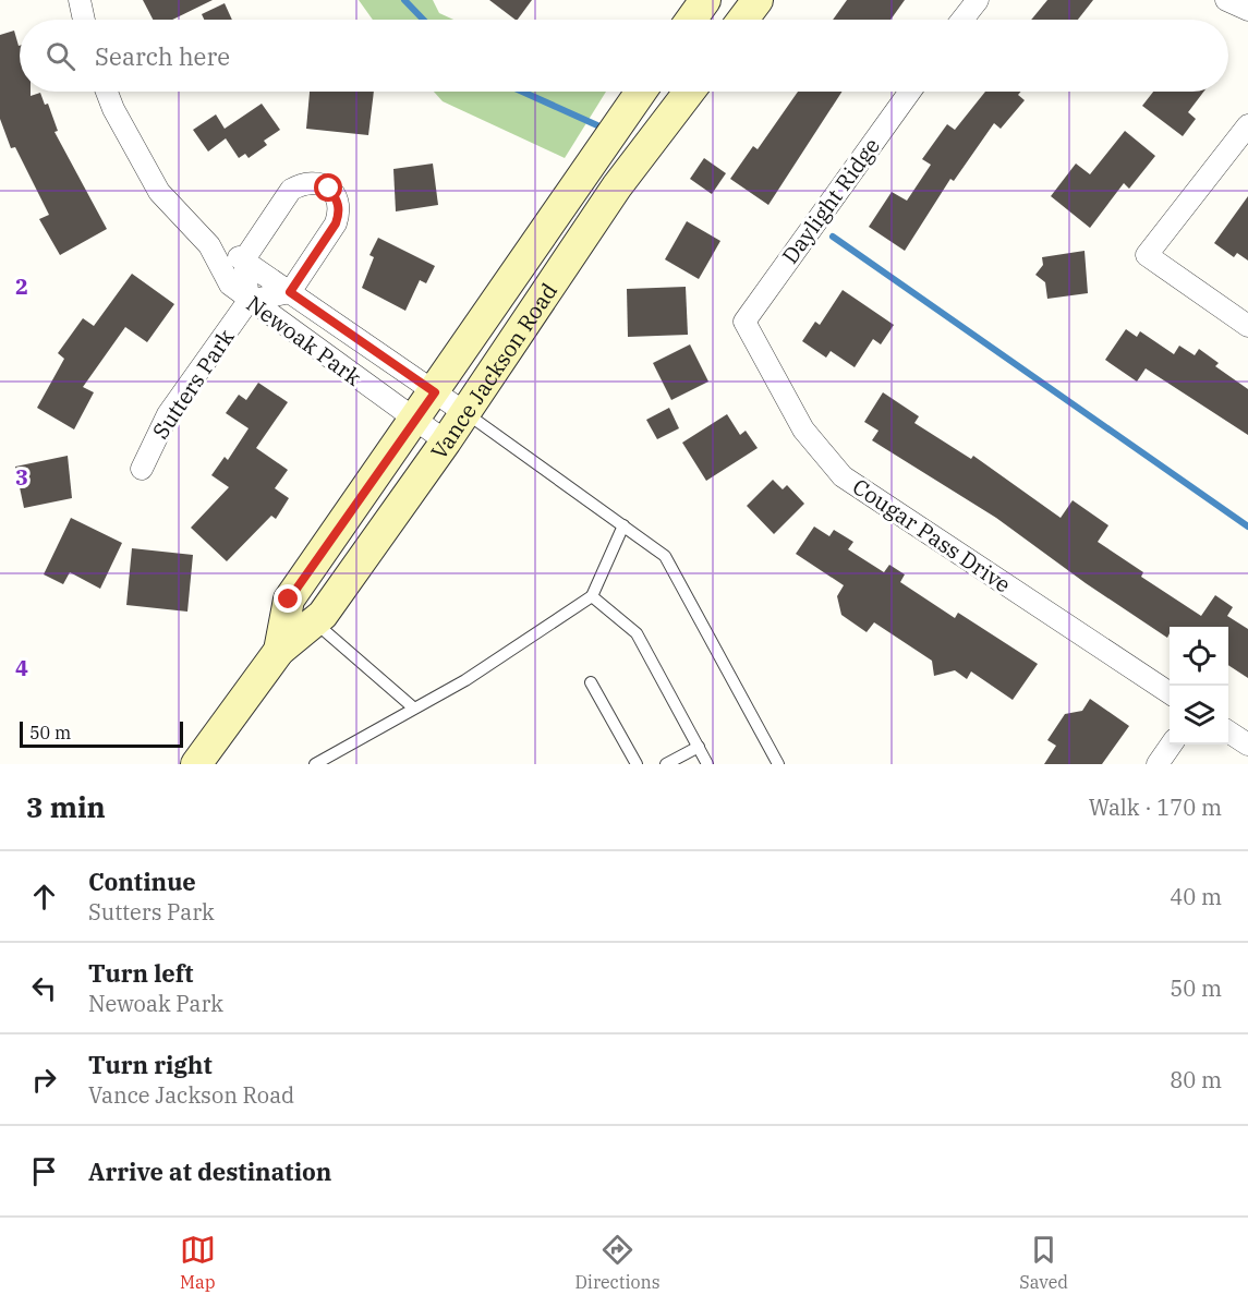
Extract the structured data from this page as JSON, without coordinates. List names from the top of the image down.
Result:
{
  "streets": {
    "main road": ["Vance Jackson Road"],
    "street": [
      "Daylight Ridge",
      "Newoak Park",
      "Sutters Park",
      "Cougar Pass Drive"
    ]
  },
  "crossings": [
    ["Daylight Ridge", "Cougar Pass Drive"],
    ["Newoak Park", "Vance Jackson Road"],
    ["Newoak Park", "Sutters Park"]
  ],
  "scale_bar": "50 m",
  "page": {
    "search": "Search here",
    "scale": "50 m",
    "heading": ["3 min", "Walk · 170 m"],
    "list": [
      ["Continue", "Sutters Park", "40 m"],
      ["Turn left", "Newoak Park", "50 m"],
      ["Turn right", "Vance Jackson Road", "80 m"],
      "Arrive at destination"
    ],
    "nav": ["Map", "Directions", "Saved"]
  },
  "grid": {
    "rows": ["2", "3", "4"]
  }
}
